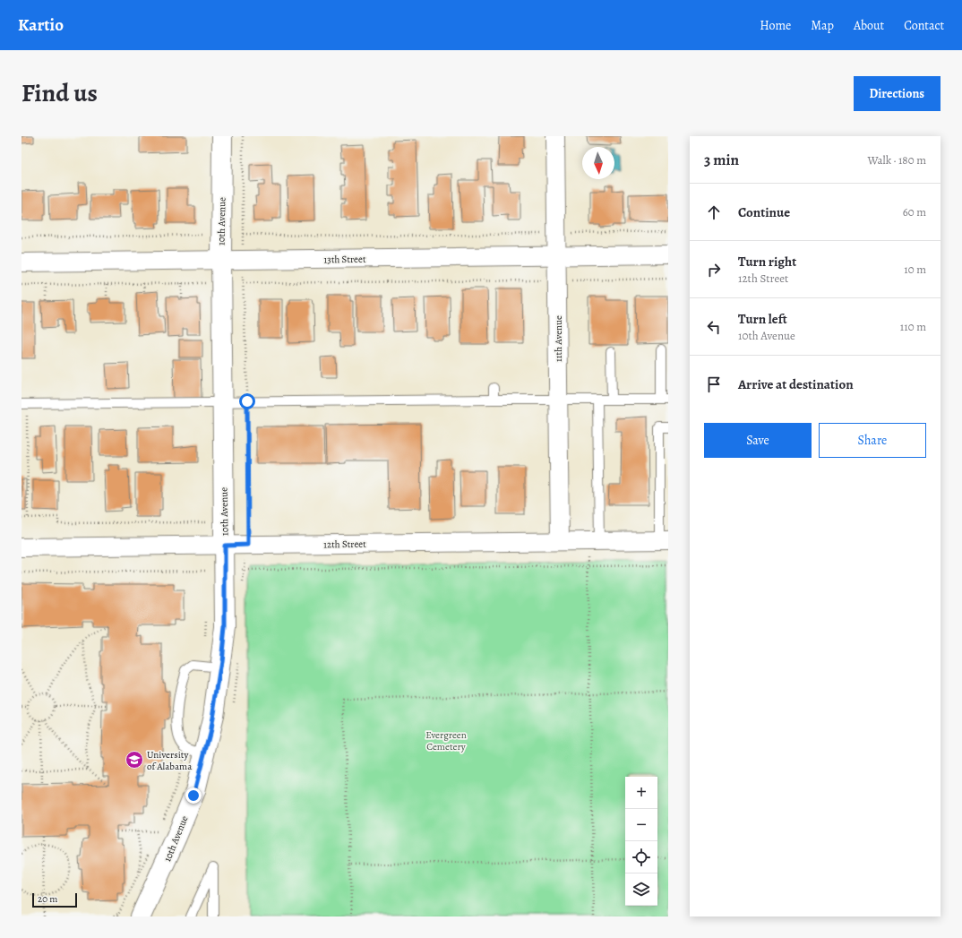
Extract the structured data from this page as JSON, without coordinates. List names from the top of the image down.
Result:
{
  "streets": {
    "main road": ["10th Avenue"],
    "street": ["13th Street", "11th Avenue", "12th Street"]
  },
  "crossings": [
    ["10th Avenue", "13th Street"],
    ["10th Avenue", "12th Street"],
    ["13th Street", "11th Avenue"],
    ["11th Avenue", "12th Street"]
  ],
  "parks": ["Evergreen Cemetery"],
  "places": {
    "school or university": ["University of Alabama"]
  },
  "scale_bar": "20 m",
  "north": "bottom",
  "page": {
    "header": "Kartio",
    "nav": [
      "Home",
      "Map",
      "About",
      "Contact"
    ],
    "title": "Find us",
    "buttons": [
      "Directions",
      ["Save", "Share"]
    ],
    "heading": ["3 min", "Walk · 180 m"],
    "list": [
      ["Continue", "60 m"],
      ["Turn right", "12th Street", "10 m"],
      ["Turn left", "10th Avenue", "110 m"],
      "Arrive at destination"
    ],
    "map_buttons": ["+", "−"],
    "scale": "20 m"
  }
}
